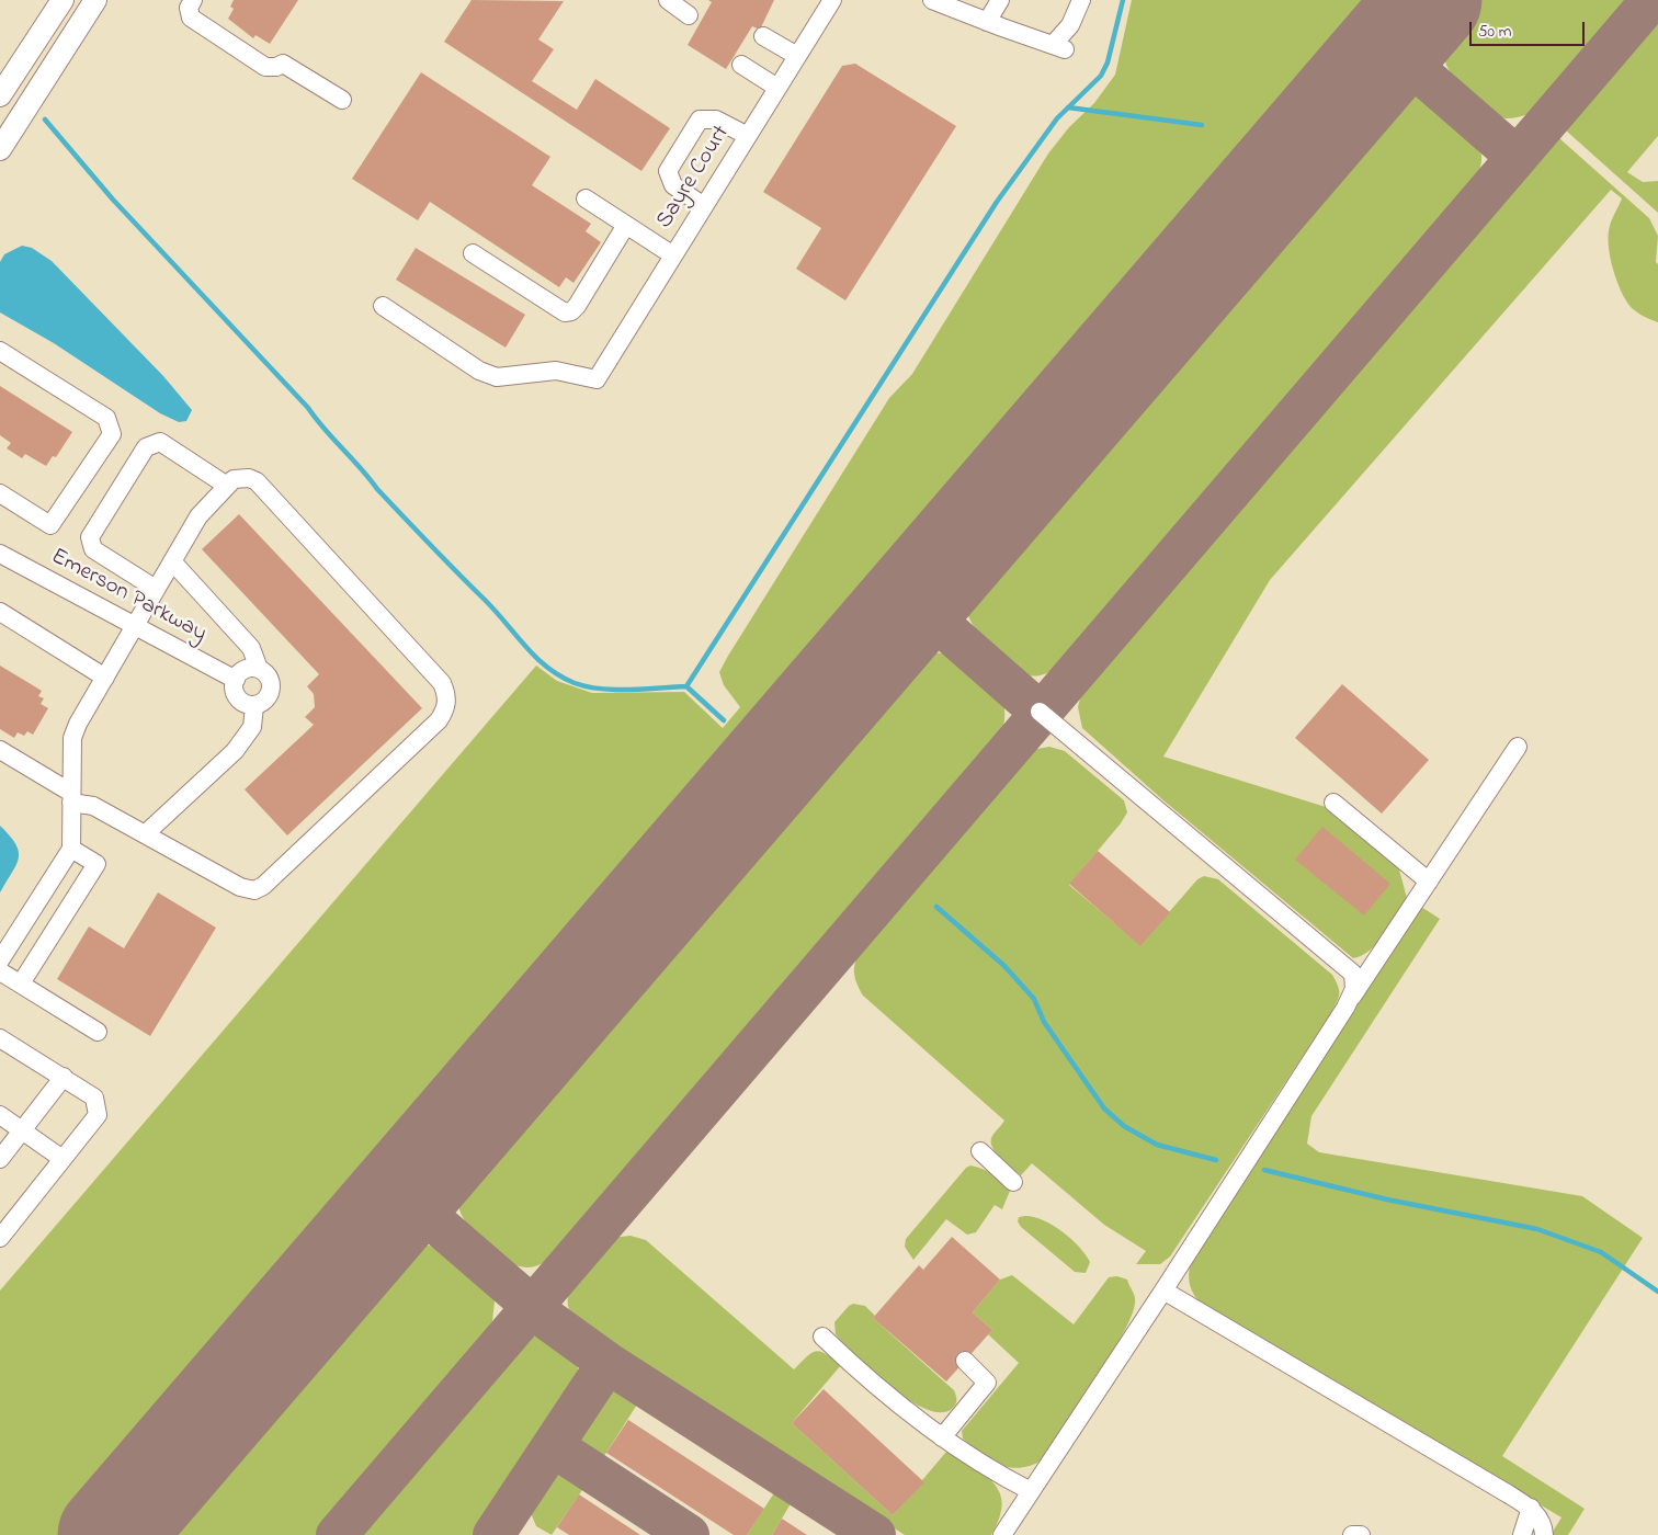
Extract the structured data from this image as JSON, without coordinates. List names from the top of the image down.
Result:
{
  "streets": {
    "street": ["Sayre Court", "Emerson Parkway"]
  },
  "scale_bar": "50 m"
}
